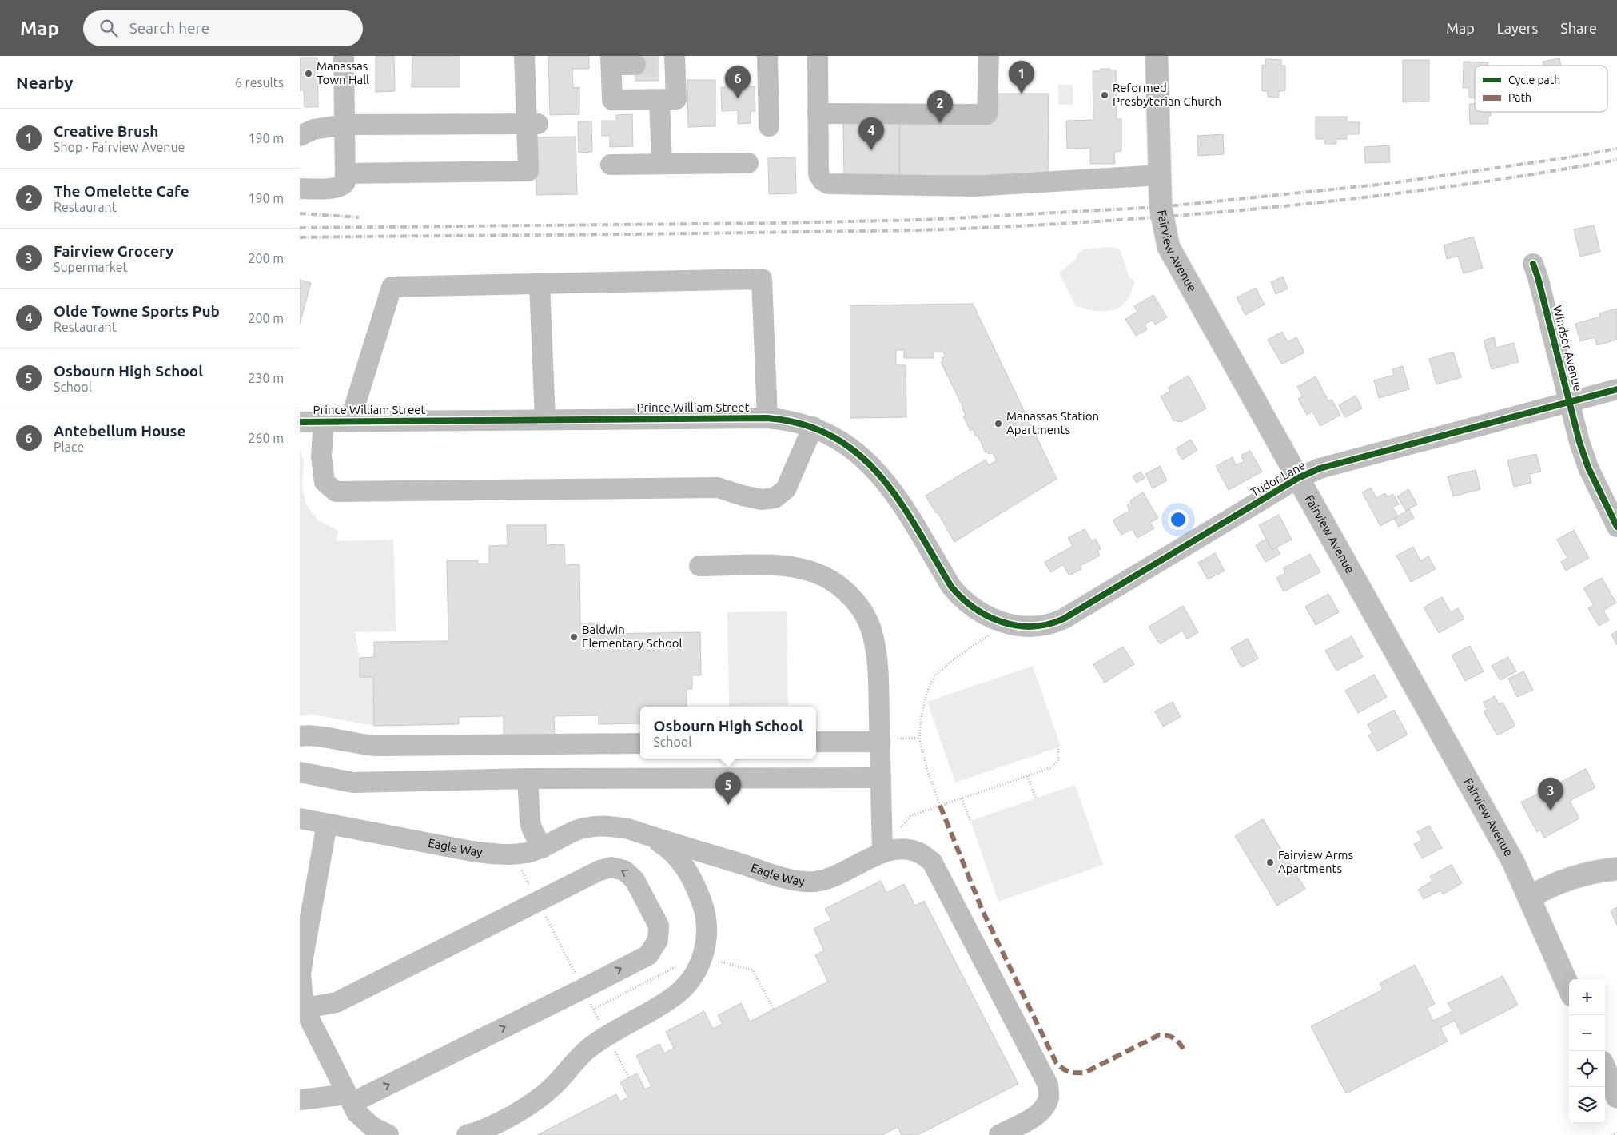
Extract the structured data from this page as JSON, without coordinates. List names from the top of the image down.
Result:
{
  "streets": {
    "main road": ["Fairview Avenue"],
    "street": [
      "Windsor Avenue",
      "Prince William Street",
      "Tudor Lane",
      "Eagle Way"
    ]
  },
  "crossings": [
    ["Fairview Avenue", "Tudor Lane"],
    ["Windsor Avenue", "Tudor Lane"],
    ["Prince William Street", "Tudor Lane"]
  ],
  "places": [
    "Manassas Town Hall",
    "Reformed Presbyterian Church",
    "Manassas Station Apartments",
    "Baldwin Elementary School",
    "Fairview Arms Apartments"
  ],
  "legend": ["Cycle path", "Path"],
  "page": {
    "header": "Map",
    "search": "Search here",
    "nav": ["Map", "Layers", "Share"],
    "heading": ["Nearby", "6 results"],
    "pins": [
      "1",
      "6",
      "2",
      "4",
      "5",
      "3"
    ],
    "list": [
      {
        "mark": "1",
        "name": "Creative Brush",
        "note": "Shop · Fairview Avenue",
        "value": "190 m"
      },
      {
        "mark": "2",
        "name": "The Omelette Cafe",
        "note": "Restaurant",
        "value": "190 m"
      },
      {
        "mark": "3",
        "name": "Fairview Grocery",
        "note": "Supermarket",
        "value": "200 m"
      },
      {
        "mark": "4",
        "name": "Olde Towne Sports Pub",
        "note": "Restaurant",
        "value": "200 m"
      },
      {
        "mark": "5",
        "name": "Osbourn High School",
        "note": "School",
        "value": "230 m"
      },
      {
        "mark": "6",
        "name": "Antebellum House",
        "note": "Place",
        "value": "260 m"
      }
    ],
    "popup": ["Osbourn High School", "School"],
    "map_buttons": ["+", "−"]
  }
}
